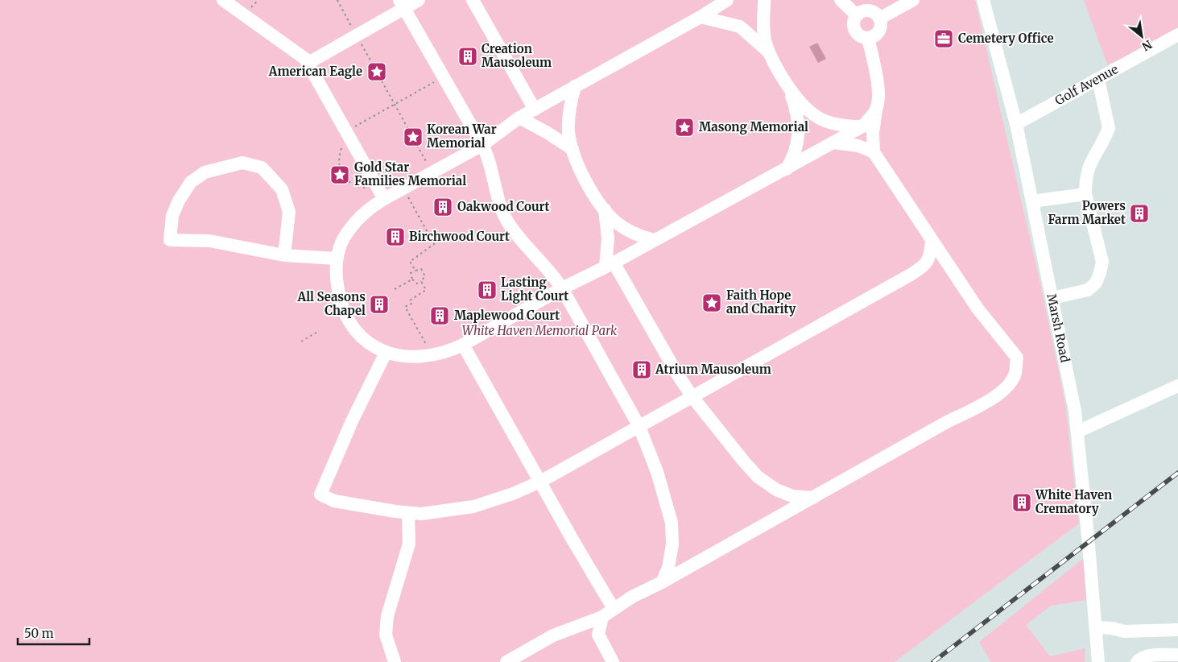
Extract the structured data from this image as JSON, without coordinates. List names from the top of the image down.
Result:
{
  "streets": {
    "street": ["Golf Avenue", "Marsh Road"]
  },
  "crossings": [
    ["Golf Avenue", "Marsh Road"]
  ],
  "parks": ["White Haven Memorial Park"],
  "places": {
    "office": ["Cemetery Office"],
    "building": [
      "Creation Mausoleum",
      "Oakwood Court",
      "Powers Farm Market",
      "Birchwood Court",
      "Lasting Light Court",
      "All Seasons Chapel",
      "Maplewood Court",
      "Atrium Mausoleum",
      "White Haven Crematory"
    ],
    "place": [
      "American Eagle",
      "Masong Memorial",
      "Korean War Memorial",
      "Gold Star Families Memorial",
      "Faith Hope and Charity"
    ]
  },
  "scale_bar": "50 m",
  "north": "bottom right"
}
